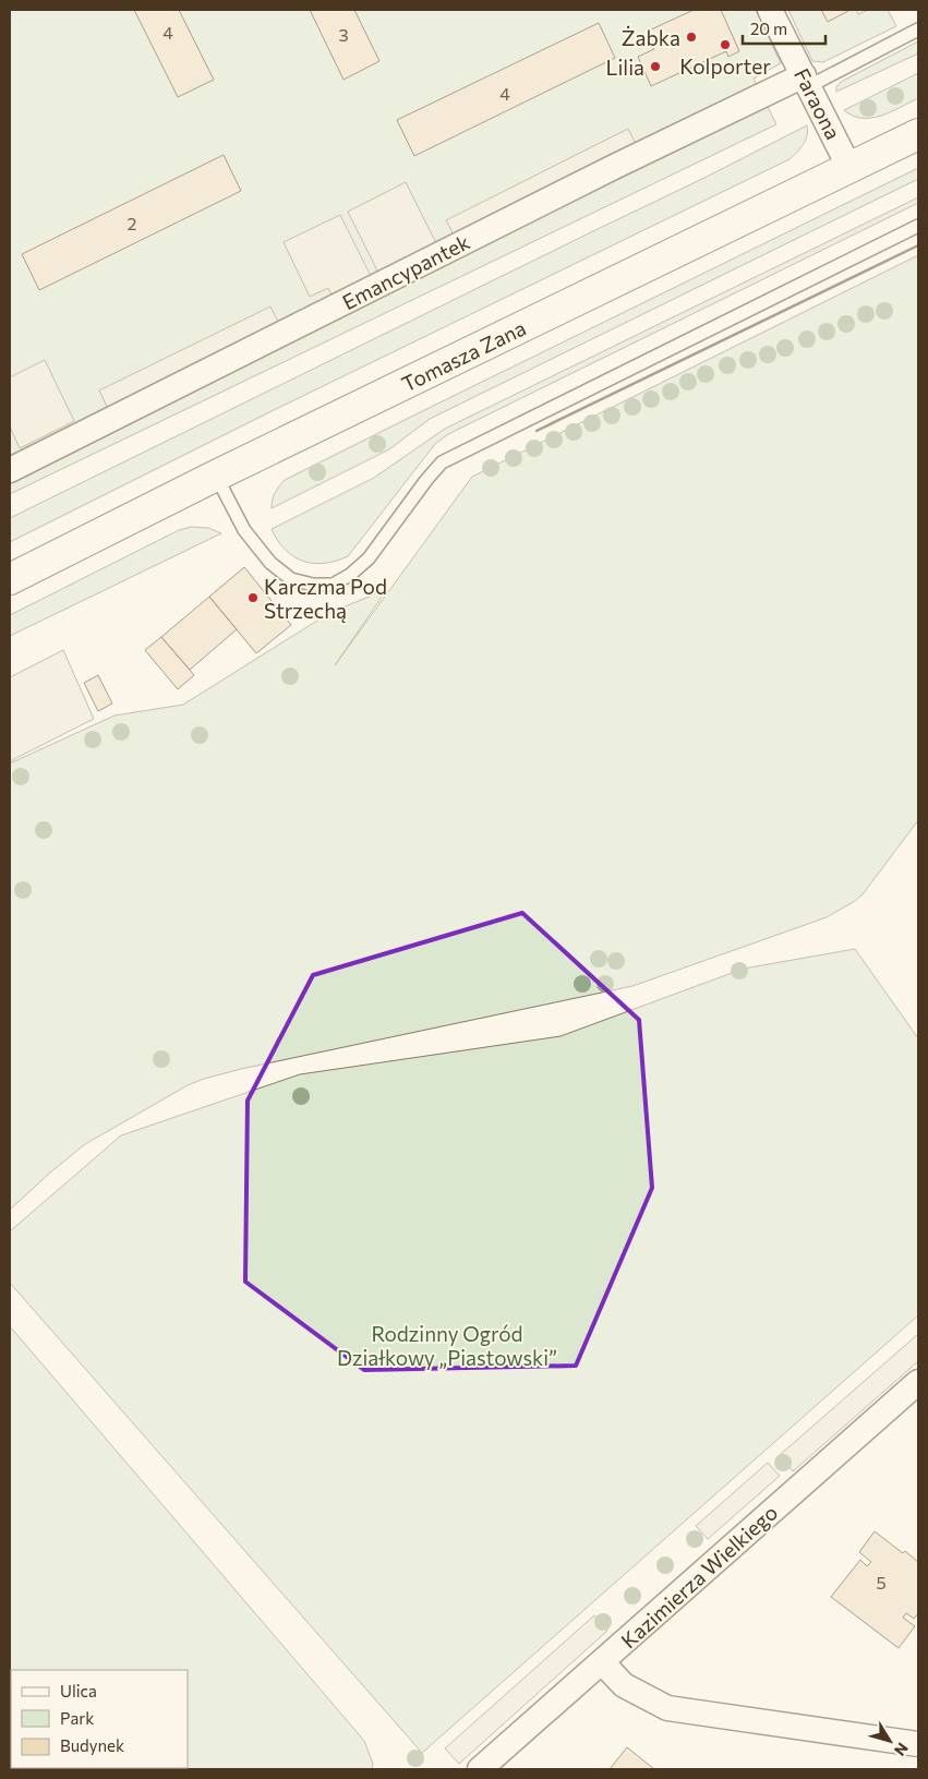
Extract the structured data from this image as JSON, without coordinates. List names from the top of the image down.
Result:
{
  "streets": {
    "street": [
      "Faraona",
      "Emancypantek",
      "Tomasza Zana",
      "Kazimierza Wielkiego"
    ]
  },
  "crossings": [
    ["Faraona", "Emancypantek"],
    ["Faraona", "Tomasza Zana"]
  ],
  "parks": ["Rodzinny Ogród Działkowy „Piastowski”"],
  "places": [
    "Żabka",
    "Kolporter",
    "Lilia",
    "Karczma Pod Strzechą"
  ],
  "house_numbers": [
    "4",
    "3",
    "4",
    "2",
    "5"
  ],
  "legend": ["Ulica", "Park", "Budynek"],
  "scale_bar": "20 m",
  "north": "bottom right"
}
